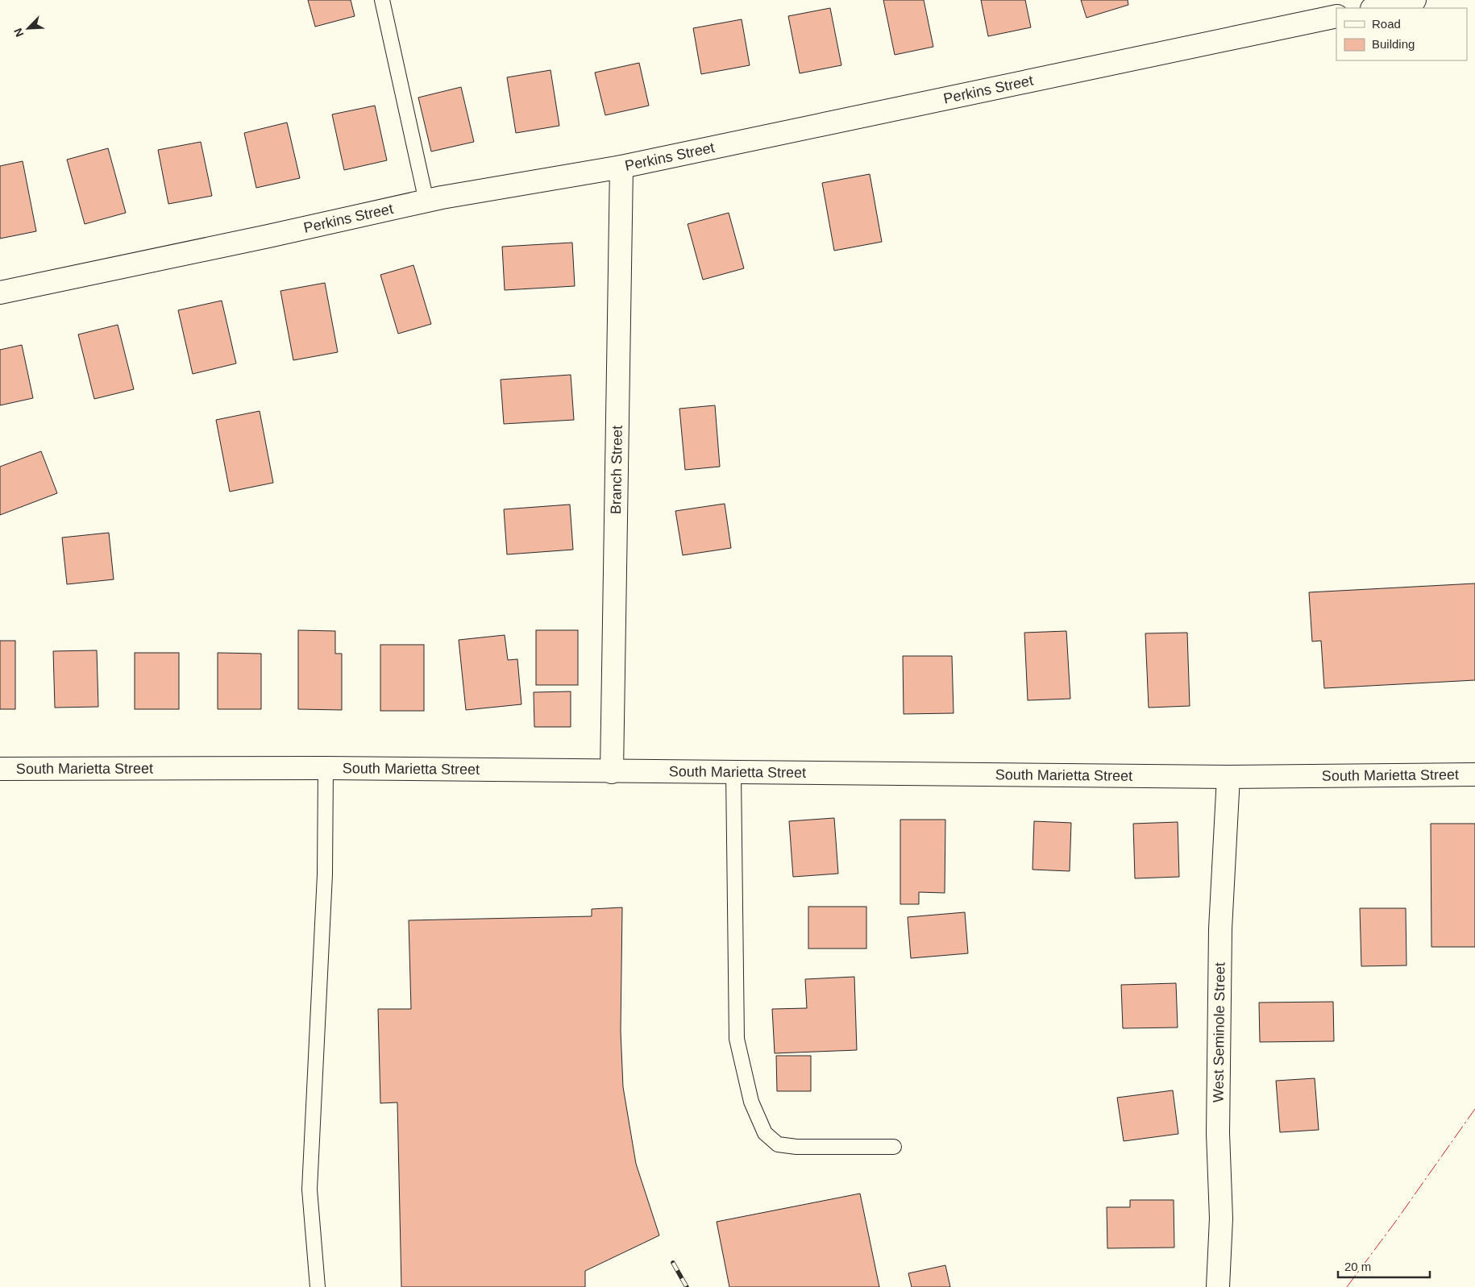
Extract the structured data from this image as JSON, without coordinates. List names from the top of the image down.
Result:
{
  "streets": {
    "street": [
      "Perkins Street",
      "Branch Street",
      "South Marietta Street",
      "West Seminole Street"
    ]
  },
  "crossings": [
    ["Perkins Street", "Branch Street"],
    ["Branch Street", "South Marietta Street"],
    ["South Marietta Street", "West Seminole Street"]
  ],
  "legend": ["Road", "Building"],
  "scale_bar": "20 m",
  "north": "bottom left"
}
